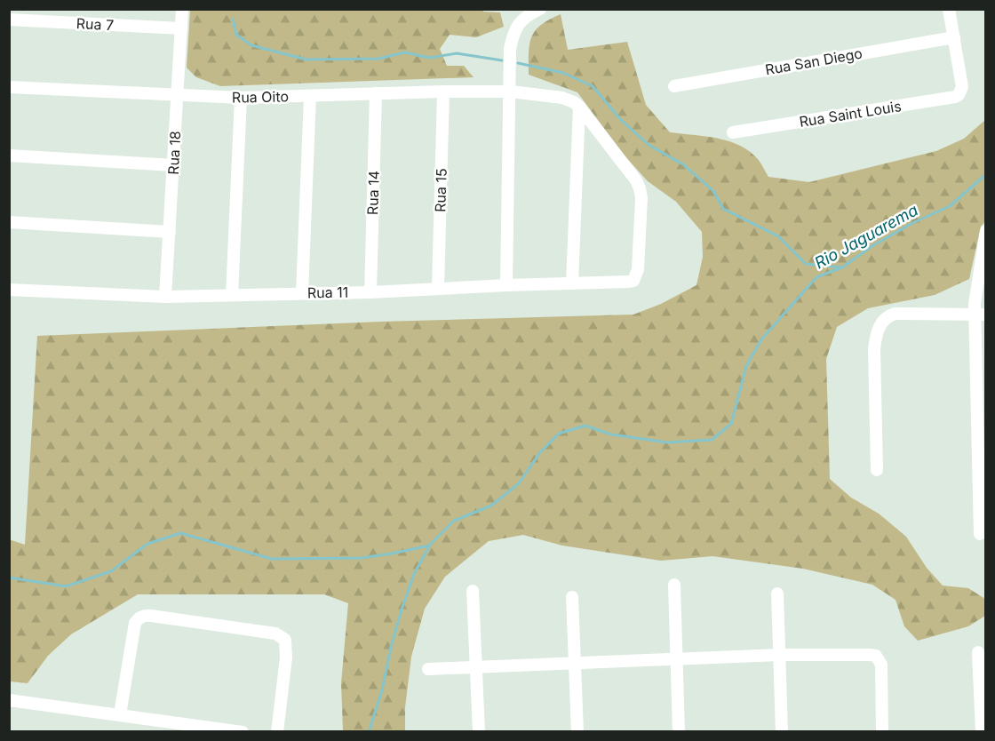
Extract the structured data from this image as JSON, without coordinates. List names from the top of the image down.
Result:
{
  "streets": {
    "street": [
      "Rua 7",
      "Rua San Diego",
      "Rua Oito",
      "Rua Saint Louis",
      "Rua 18",
      "Rua 15",
      "Rua 14",
      "Rua 11"
    ]
  },
  "crossings": [
    ["Rua 7", "Rua 18"],
    ["Rua San Diego", "Rua Saint Louis"],
    ["Rua Oito", "Rua 18"],
    ["Rua Oito", "Rua 15"],
    ["Rua Oito", "Rua 14"],
    ["Rua Oito", "Rua 11"],
    ["Rua 18", "Rua 11"],
    ["Rua 15", "Rua 11"],
    ["Rua 14", "Rua 11"]
  ],
  "water": ["Rio Jaguarema"]
}
